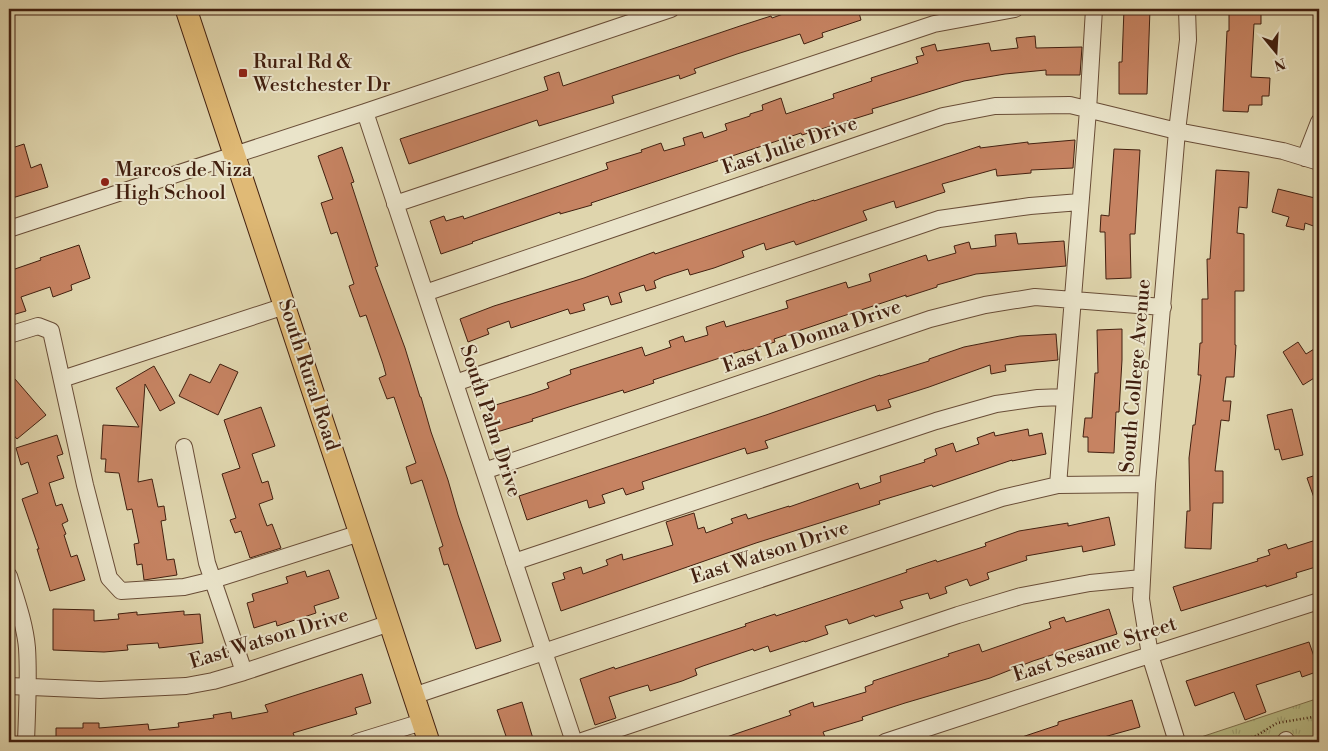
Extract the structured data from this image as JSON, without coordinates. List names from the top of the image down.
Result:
{
  "streets": {
    "main road": ["South Rural Road"],
    "street": [
      "East Julie Drive",
      "East La Donna Drive",
      "South College Avenue",
      "South Palm Drive",
      "East Watson Drive",
      "East Sesame Street"
    ]
  },
  "crossings": [
    ["East Julie Drive", "South College Avenue"],
    ["East Julie Drive", "South Palm Drive"],
    ["East La Donna Drive", "South College Avenue"],
    ["East La Donna Drive", "South Palm Drive"],
    ["South Rural Road", "East Watson Drive"],
    ["South College Avenue", "East Watson Drive"],
    ["South College Avenue", "East Sesame Street"],
    ["South Palm Drive", "East Watson Drive"]
  ],
  "places": {
    "transit": ["Rural Rd & Westchester Dr"],
    "other": ["Marcos de Niza High School"]
  },
  "north": "bottom"
}
